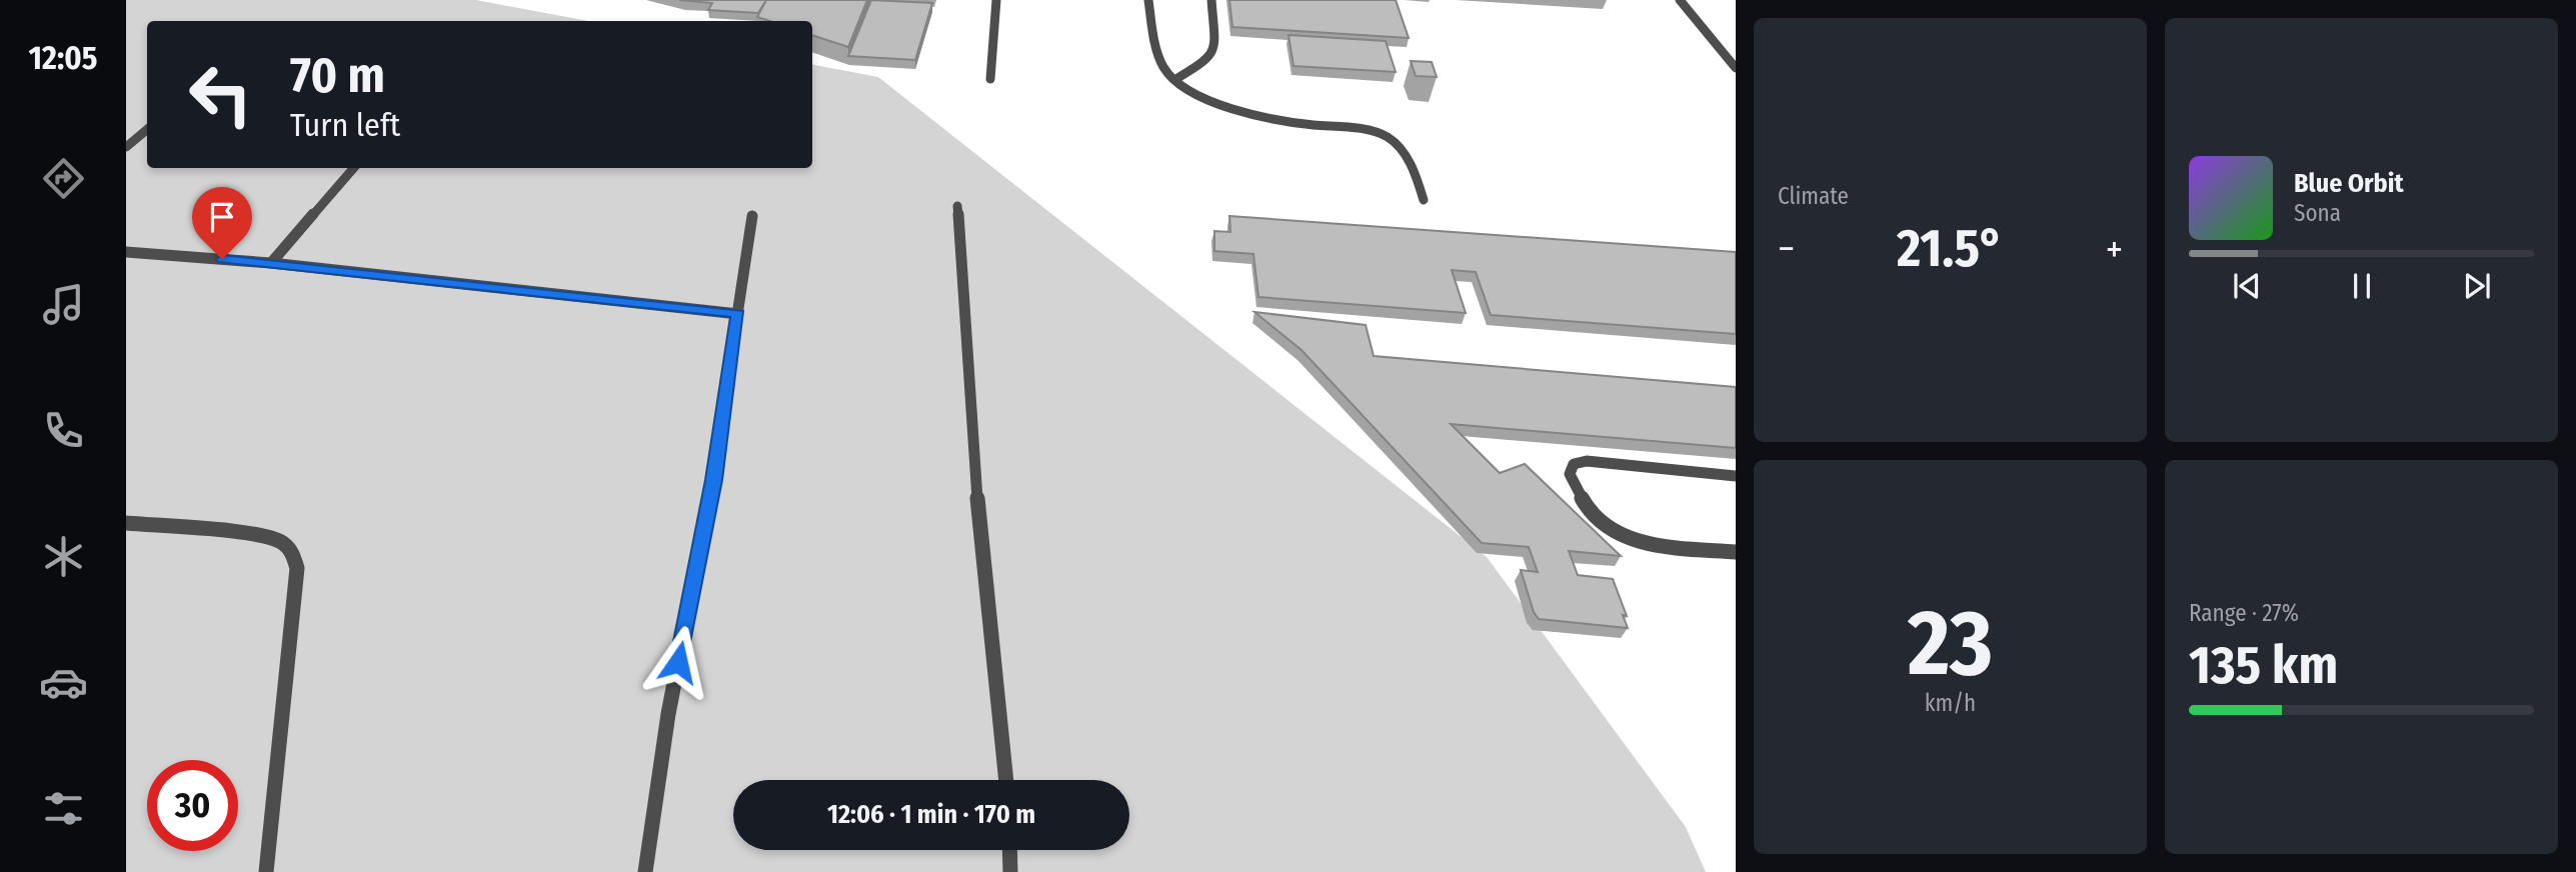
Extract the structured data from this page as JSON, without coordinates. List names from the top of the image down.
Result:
{
  "page": {
    "tabs": "12:05",
    "tile": [
      "Climate",
      ["23", "km/h"],
      ["Range · 27%", "135 km"]
    ],
    "turn": ["70 m", "Turn left"],
    "song": ["Blue Orbit", "Sona"],
    "heat": ["−", "21.5°", "+"],
    "limit": "30",
    "trip": "12:06 · 1 min · 170 m"
  }
}
